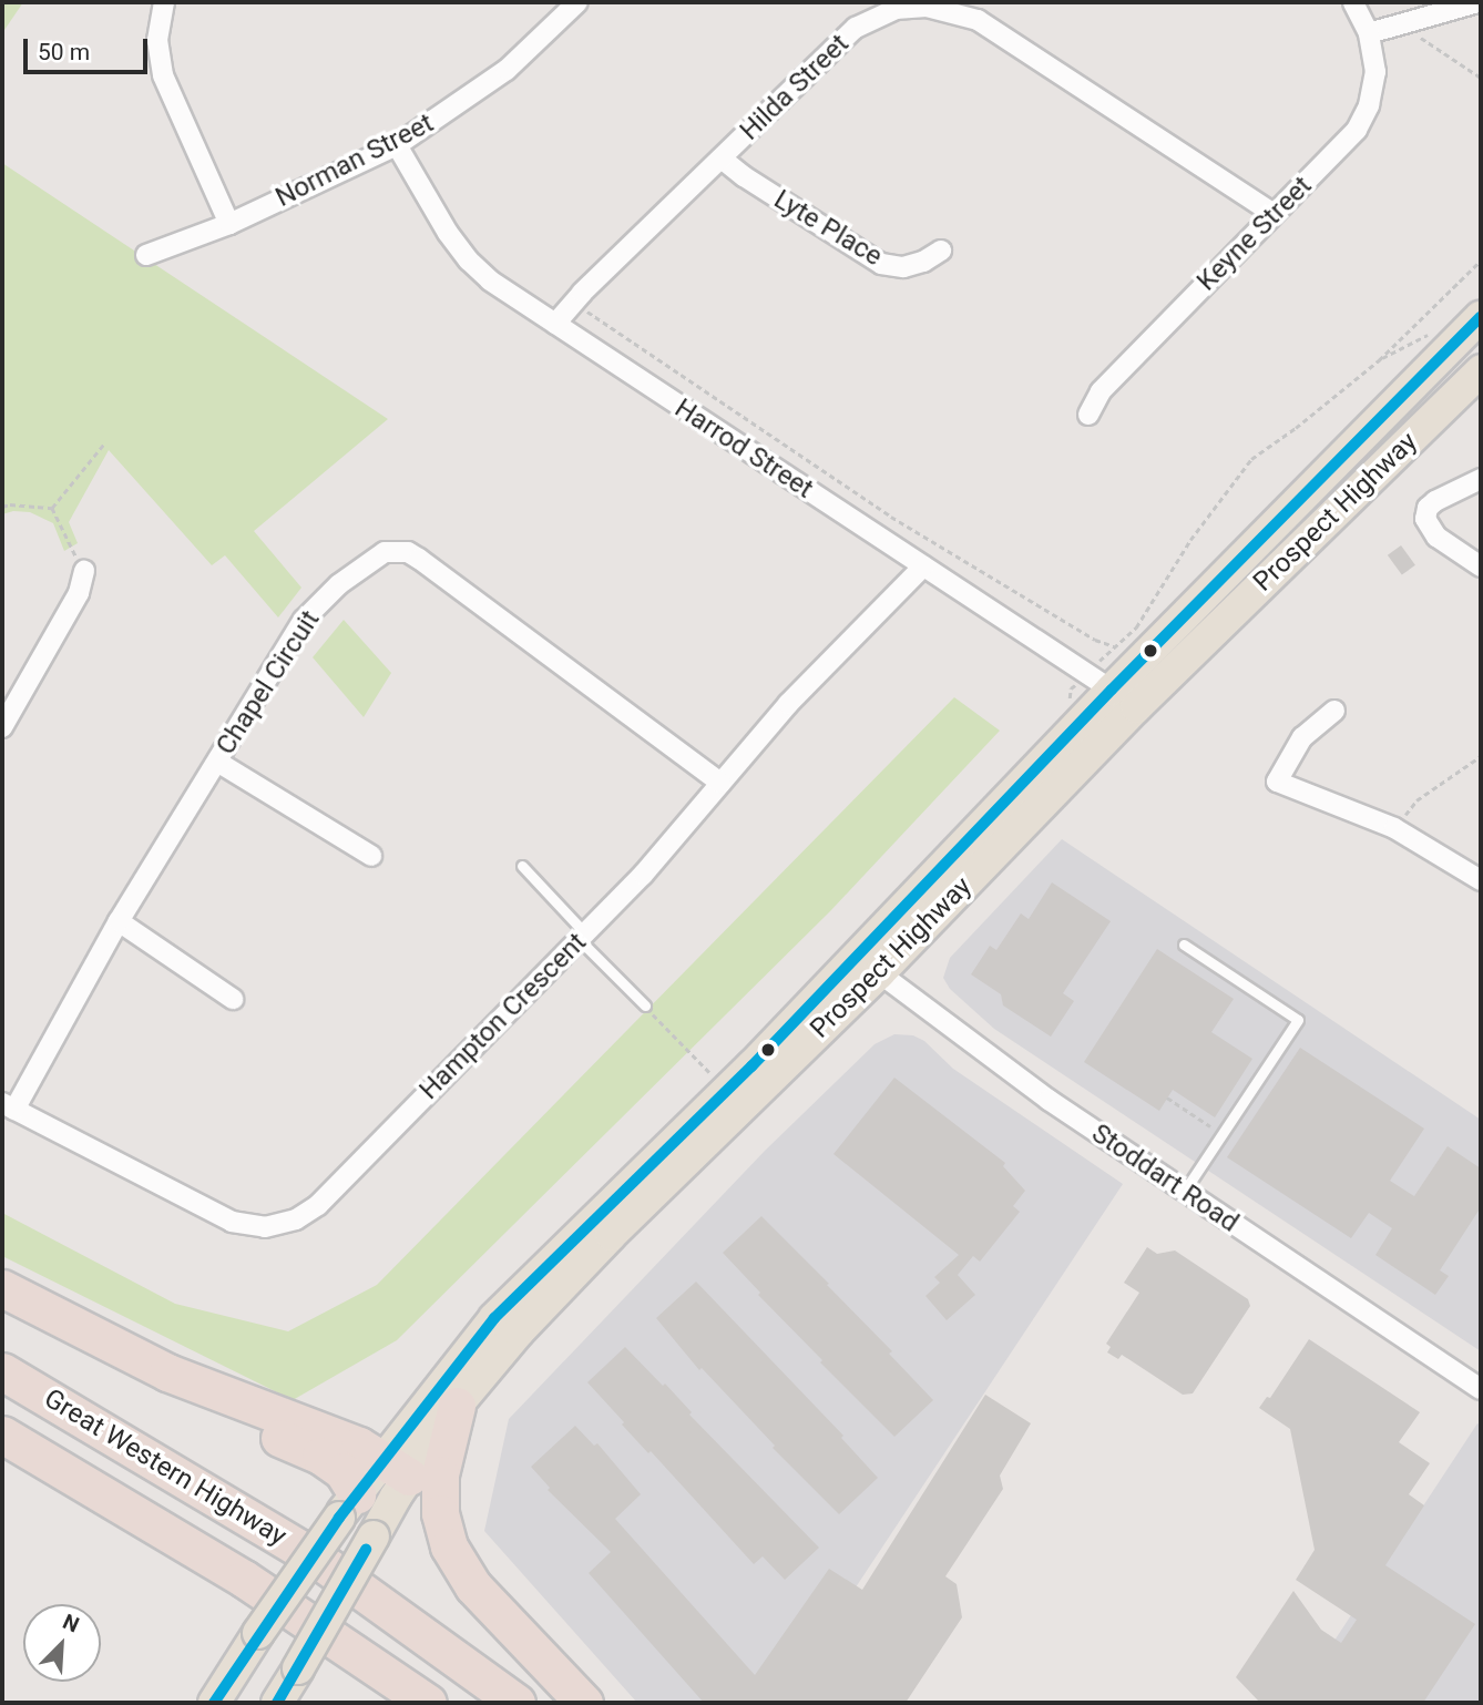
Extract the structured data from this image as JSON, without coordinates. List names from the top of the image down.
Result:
{
  "streets": {
    "highway": ["Great Western Highway"],
    "main road": ["Prospect Highway"],
    "street": [
      "Hilda Street",
      "Norman Street",
      "Lyte Place",
      "Keyne Street",
      "Harrod Street",
      "Chapel Circuit",
      "Hampton Crescent",
      "Stoddart Road"
    ]
  },
  "crossings": [
    ["Hilda Street", "Lyte Place"],
    ["Hilda Street", "Keyne Street"],
    ["Hilda Street", "Harrod Street"],
    ["Norman Street", "Harrod Street"],
    ["Harrod Street", "Prospect Highway"],
    ["Harrod Street", "Hampton Crescent"],
    ["Prospect Highway", "Stoddart Road"],
    ["Chapel Circuit", "Hampton Crescent"]
  ],
  "scale_bar": "50 m",
  "north": "top right"
}
